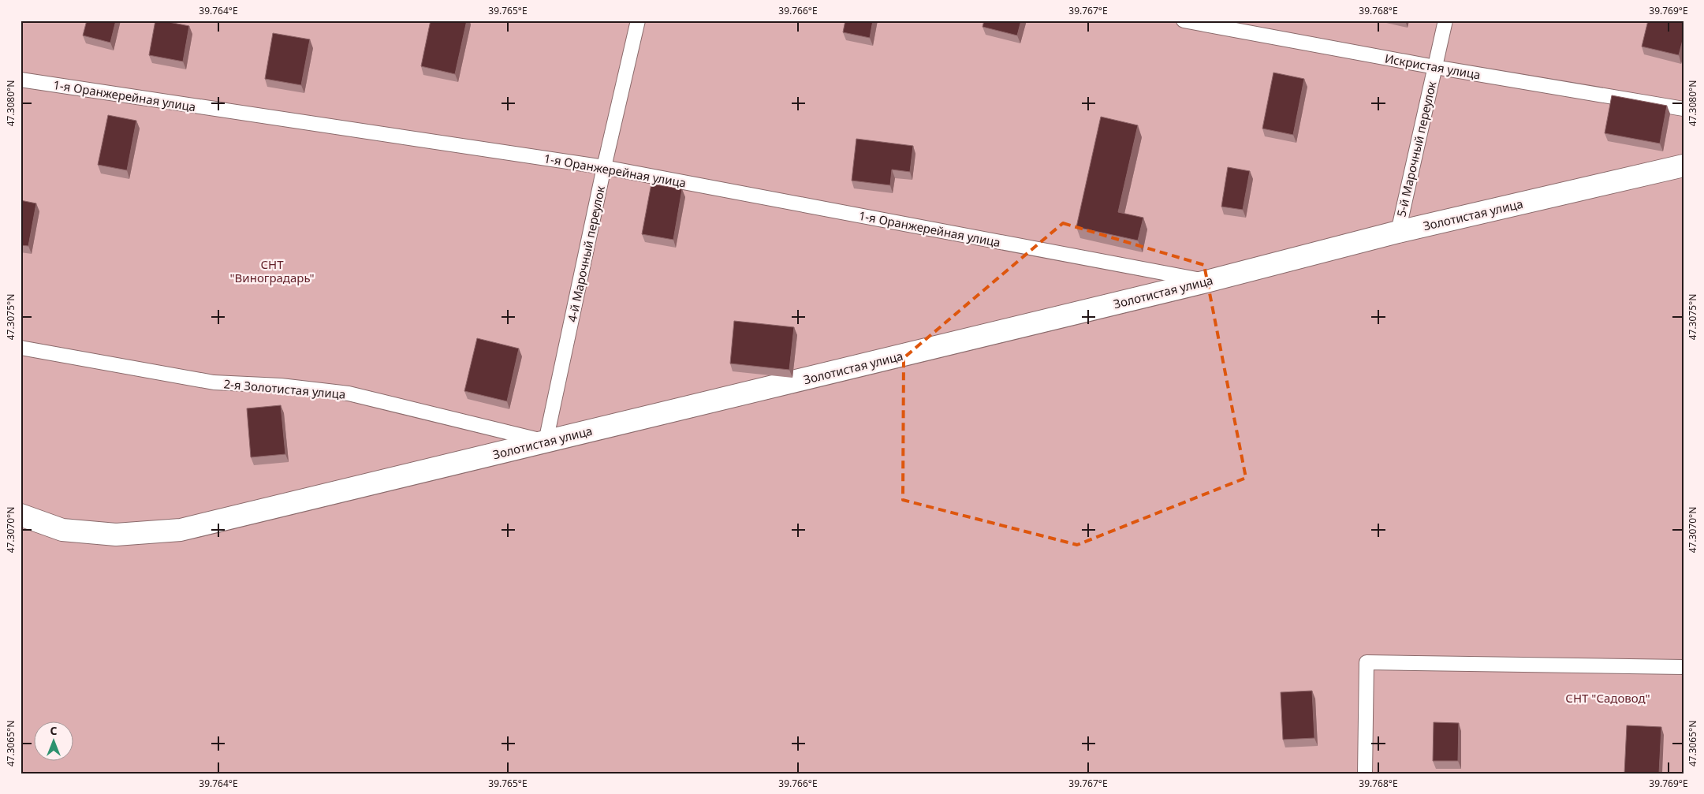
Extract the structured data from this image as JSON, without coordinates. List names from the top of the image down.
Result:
{
  "streets": {
    "street": ["Золотистая улица"],
    "lane": [
      "Искристая улица",
      "1-я Оранжерейная улица",
      "5-й Марочный переулок",
      "4-й Марочный переулок",
      "2-я Золотистая улица"
    ]
  },
  "crossings": [
    ["Искристая улица", "5-й Марочный переулок"],
    ["1-я Оранжерейная улица", "Золотистая улица"],
    ["1-я Оранжерейная улица", "4-й Марочный переулок"],
    ["5-й Марочный переулок", "Золотистая улица"],
    ["Золотистая улица", "4-й Марочный переулок"],
    ["Золотистая улица", "2-я Золотистая улица"],
    ["4-й Марочный переулок", "2-я Золотистая улица"]
  ],
  "parks": ["СНТ \"Виноградарь\"", "СНТ \"Садовод\""],
  "north": "top",
  "coordinates": [
    "39.764°E",
    "39.765°E",
    "39.766°E",
    "39.767°E",
    "39.768°E",
    "39.769°E",
    "47.3080°N",
    "47.3075°N",
    "47.3070°N",
    "47.3065°N"
  ]
}
